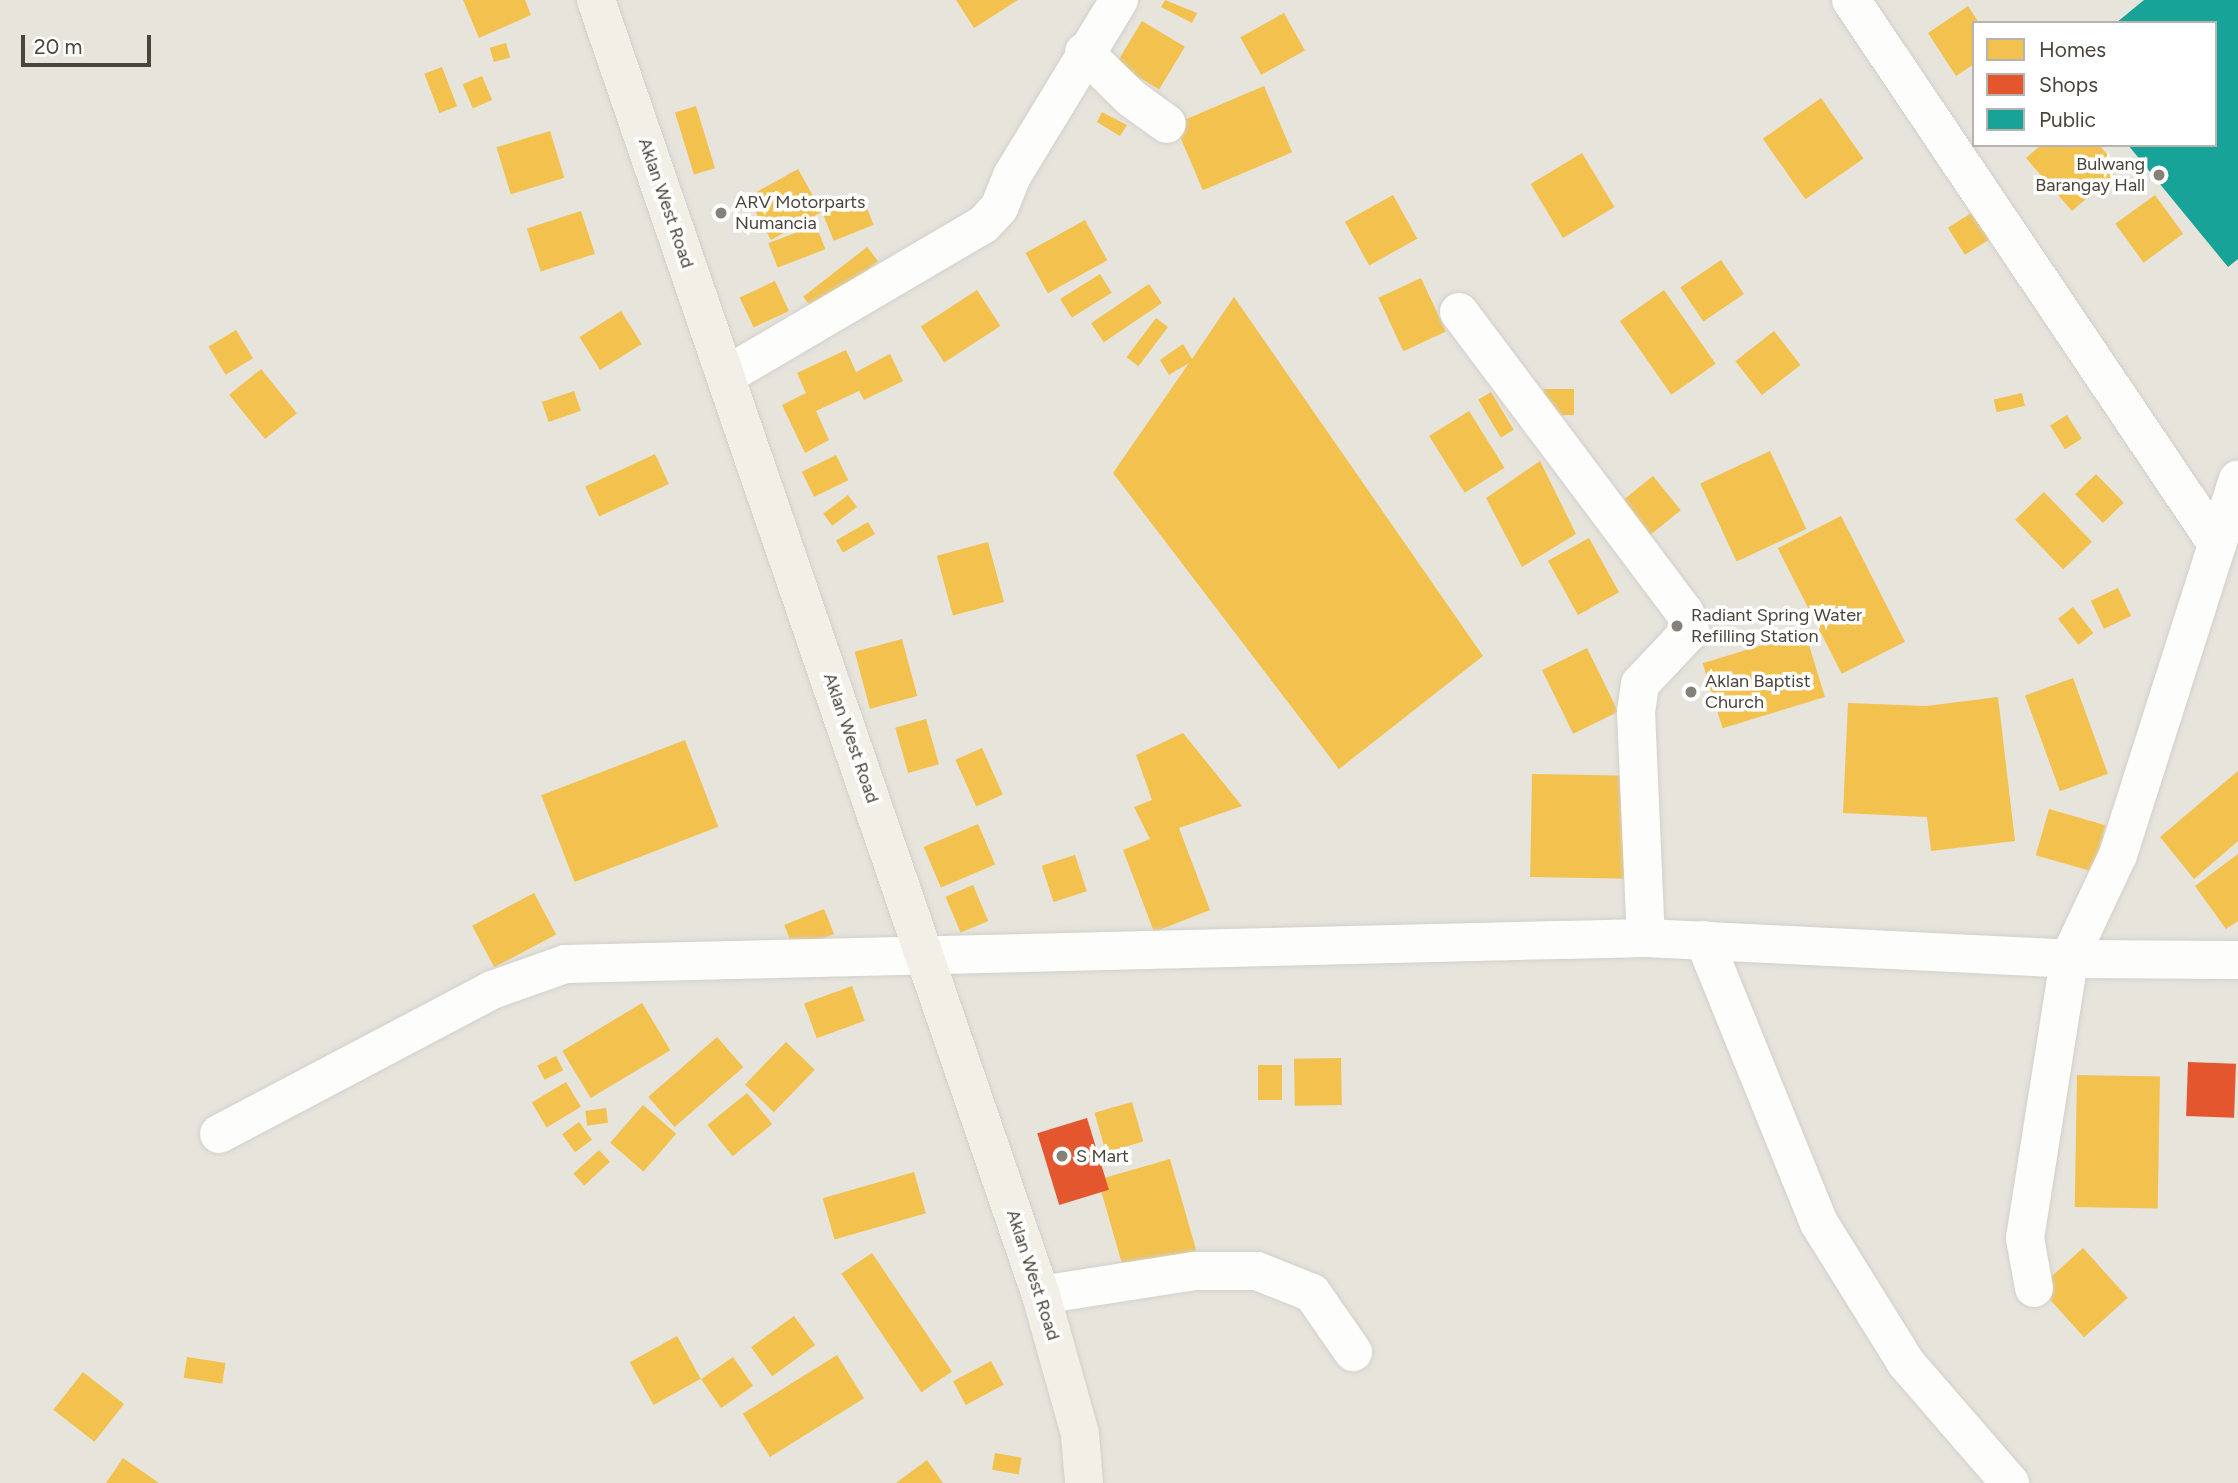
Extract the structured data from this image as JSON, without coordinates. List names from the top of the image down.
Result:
{
  "streets": {
    "main road": ["Aklan West Road"]
  },
  "places": [
    "Bulwang Barangay Hall",
    "ARV Motorparts Numancia",
    "Radiant Spring Water Refilling Station",
    "Aklan Baptist Church",
    "S Mart"
  ],
  "legend": ["Homes", "Shops", "Public"],
  "scale_bar": "20 m"
}
